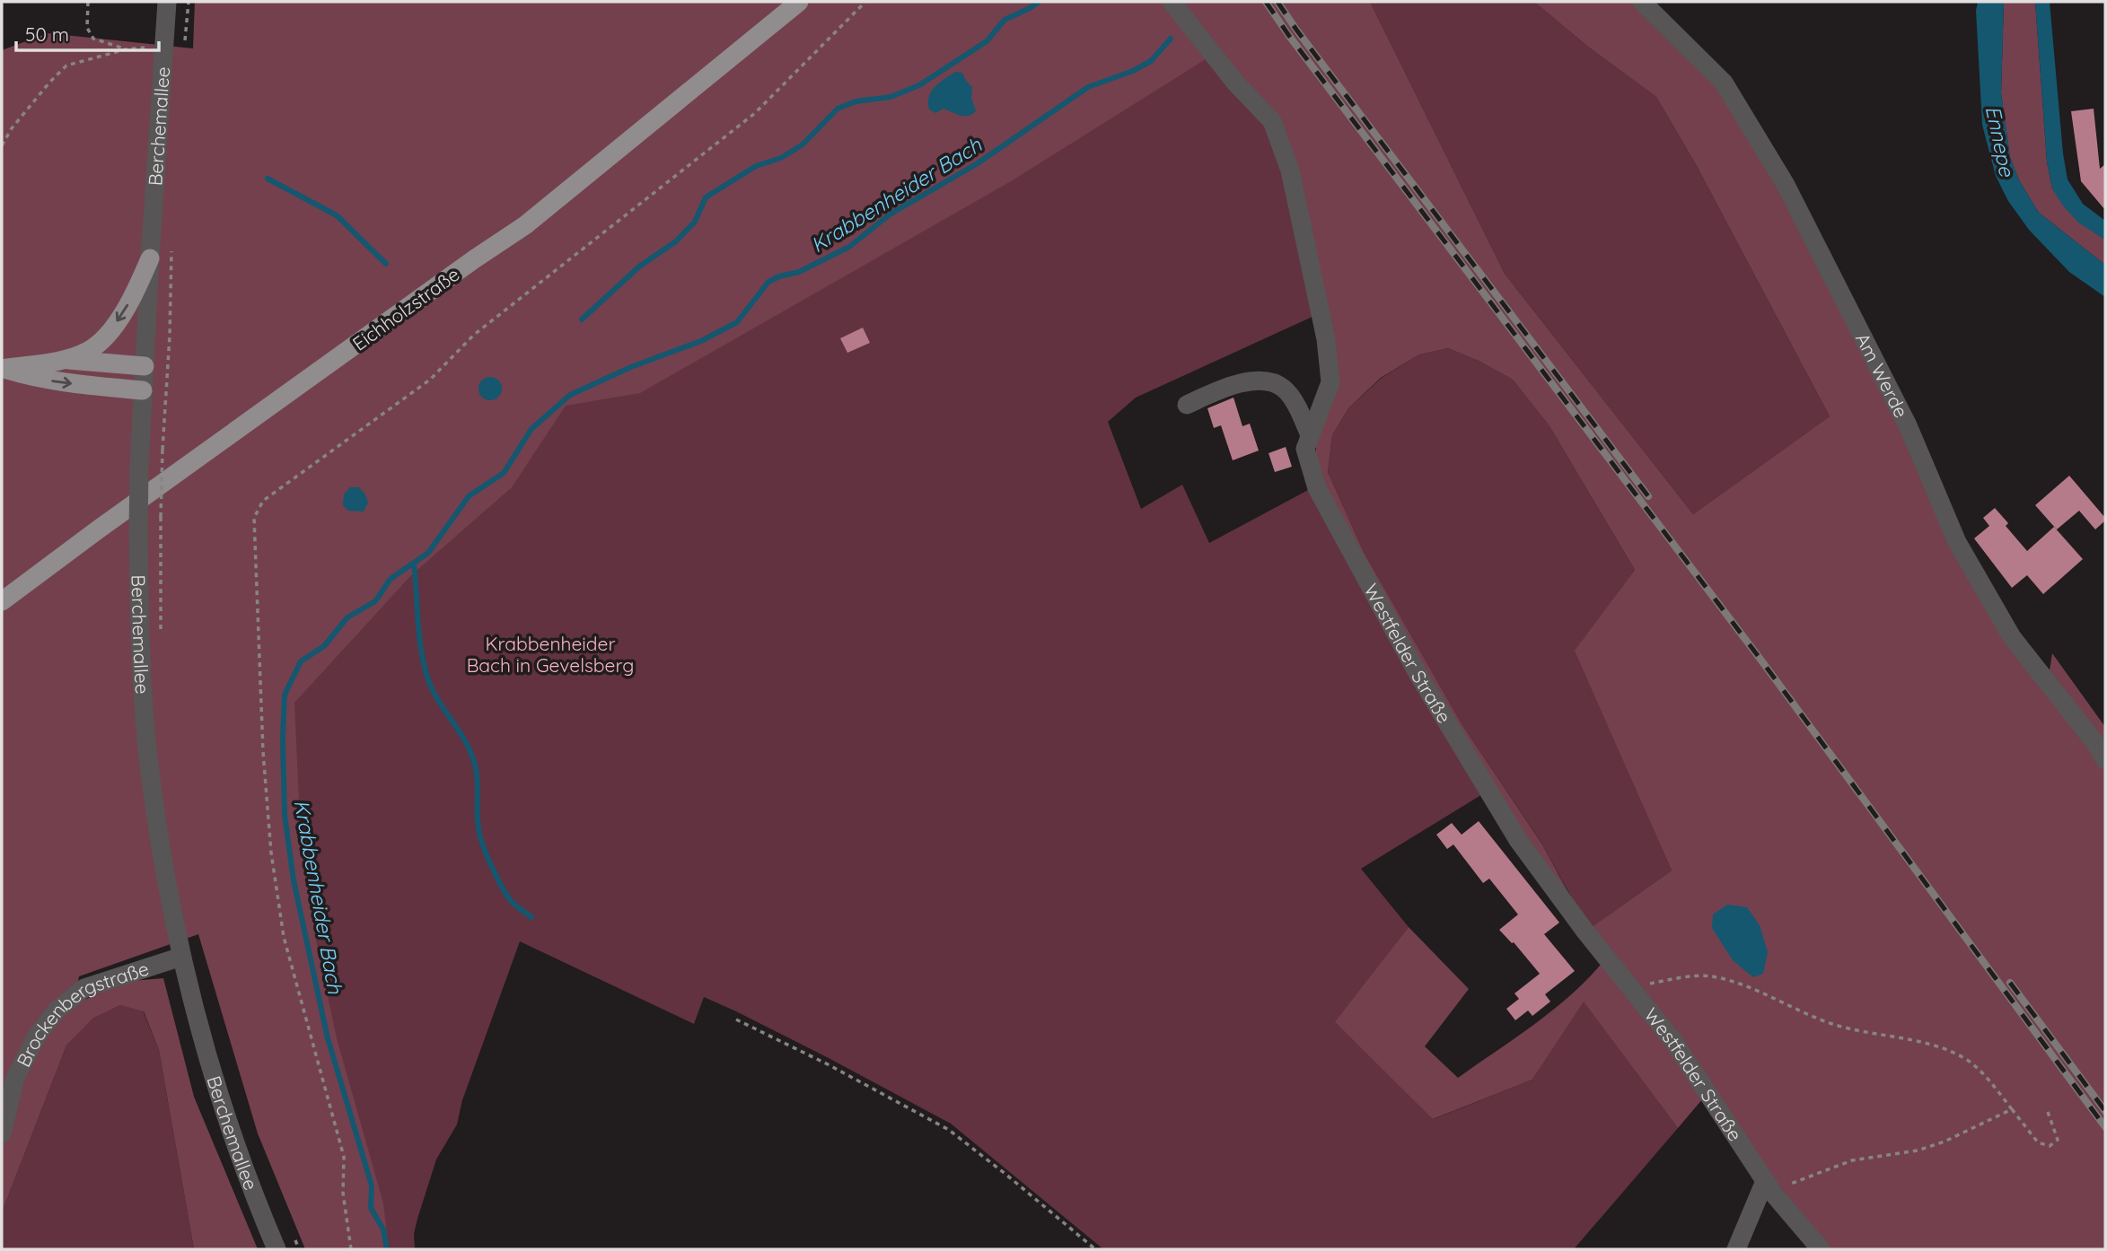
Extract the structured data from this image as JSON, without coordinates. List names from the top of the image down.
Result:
{
  "streets": {
    "main road": ["Eichholzstraße"],
    "street": [
      "Berchemallee",
      "Am Werde",
      "Westfelder Straße",
      "Brockenbergstraße"
    ]
  },
  "crossings": [
    ["Berchemallee", "Brockenbergstraße"]
  ],
  "water": ["Ennepe", "Krabbenheider Bach"],
  "parks": ["Krabbenheider Bach in Gevelsberg"],
  "scale_bar": "50 m"
}
